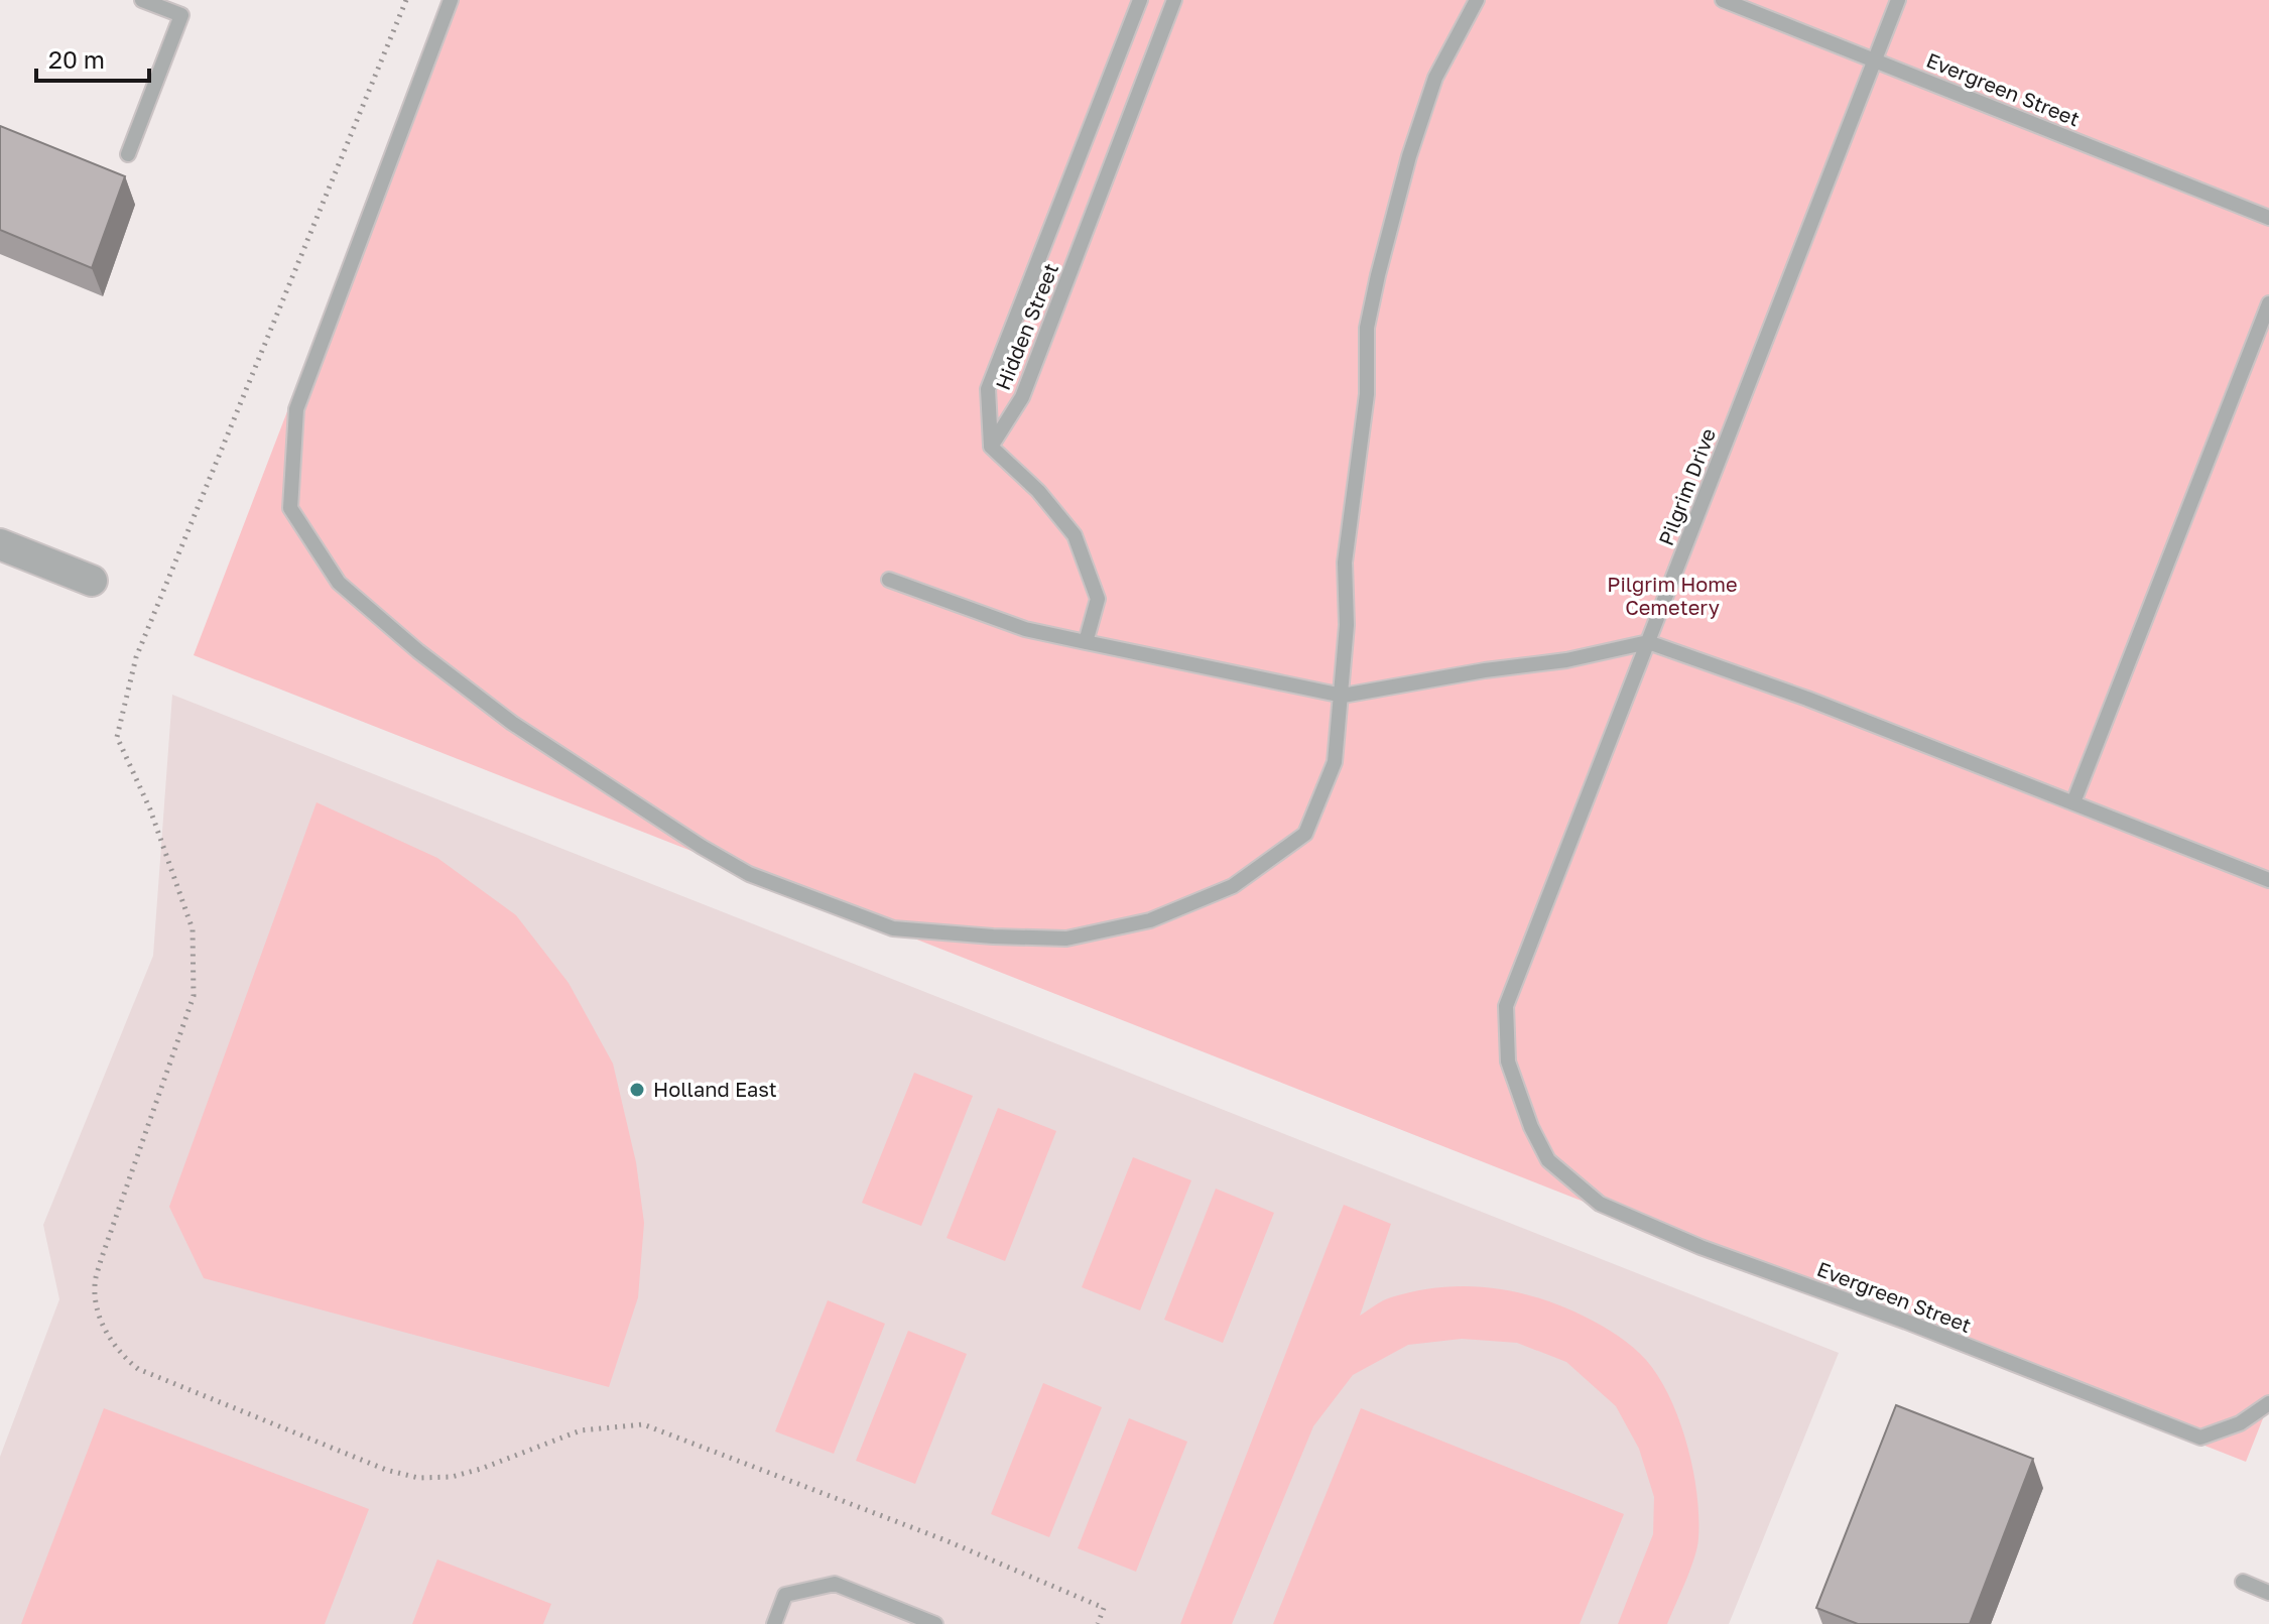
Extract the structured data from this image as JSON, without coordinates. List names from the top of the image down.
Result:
{
  "streets": {
    "lane": ["Evergreen Street", "Hidden Street", "Pilgrim Drive"]
  },
  "crossings": [
    ["Evergreen Street", "Pilgrim Drive"]
  ],
  "parks": ["Pilgrim Home Cemetery"],
  "places": ["Holland East"],
  "scale_bar": "20 m"
}
